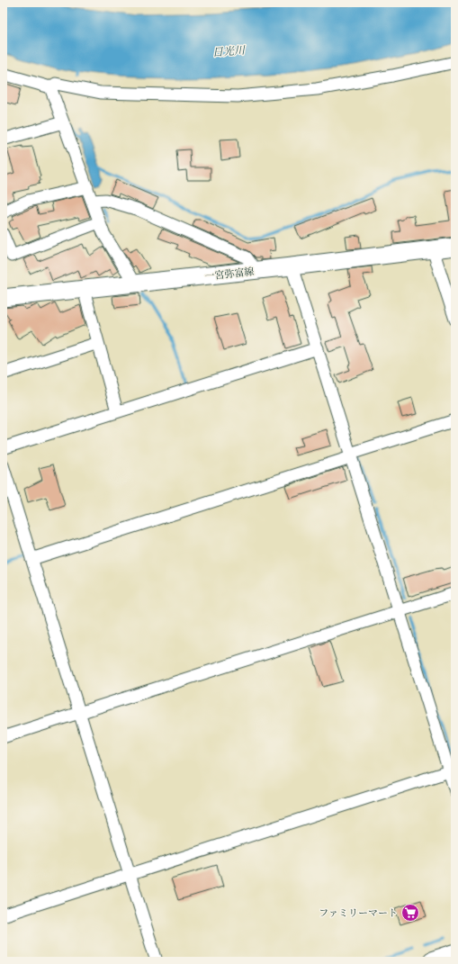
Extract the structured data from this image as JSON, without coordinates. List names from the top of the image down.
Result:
{
  "streets": {
    "main road": ["一宮弥富線"]
  },
  "water": ["日光川"],
  "places": {
    "supermarket": ["ファミリーマート"]
  }
}
